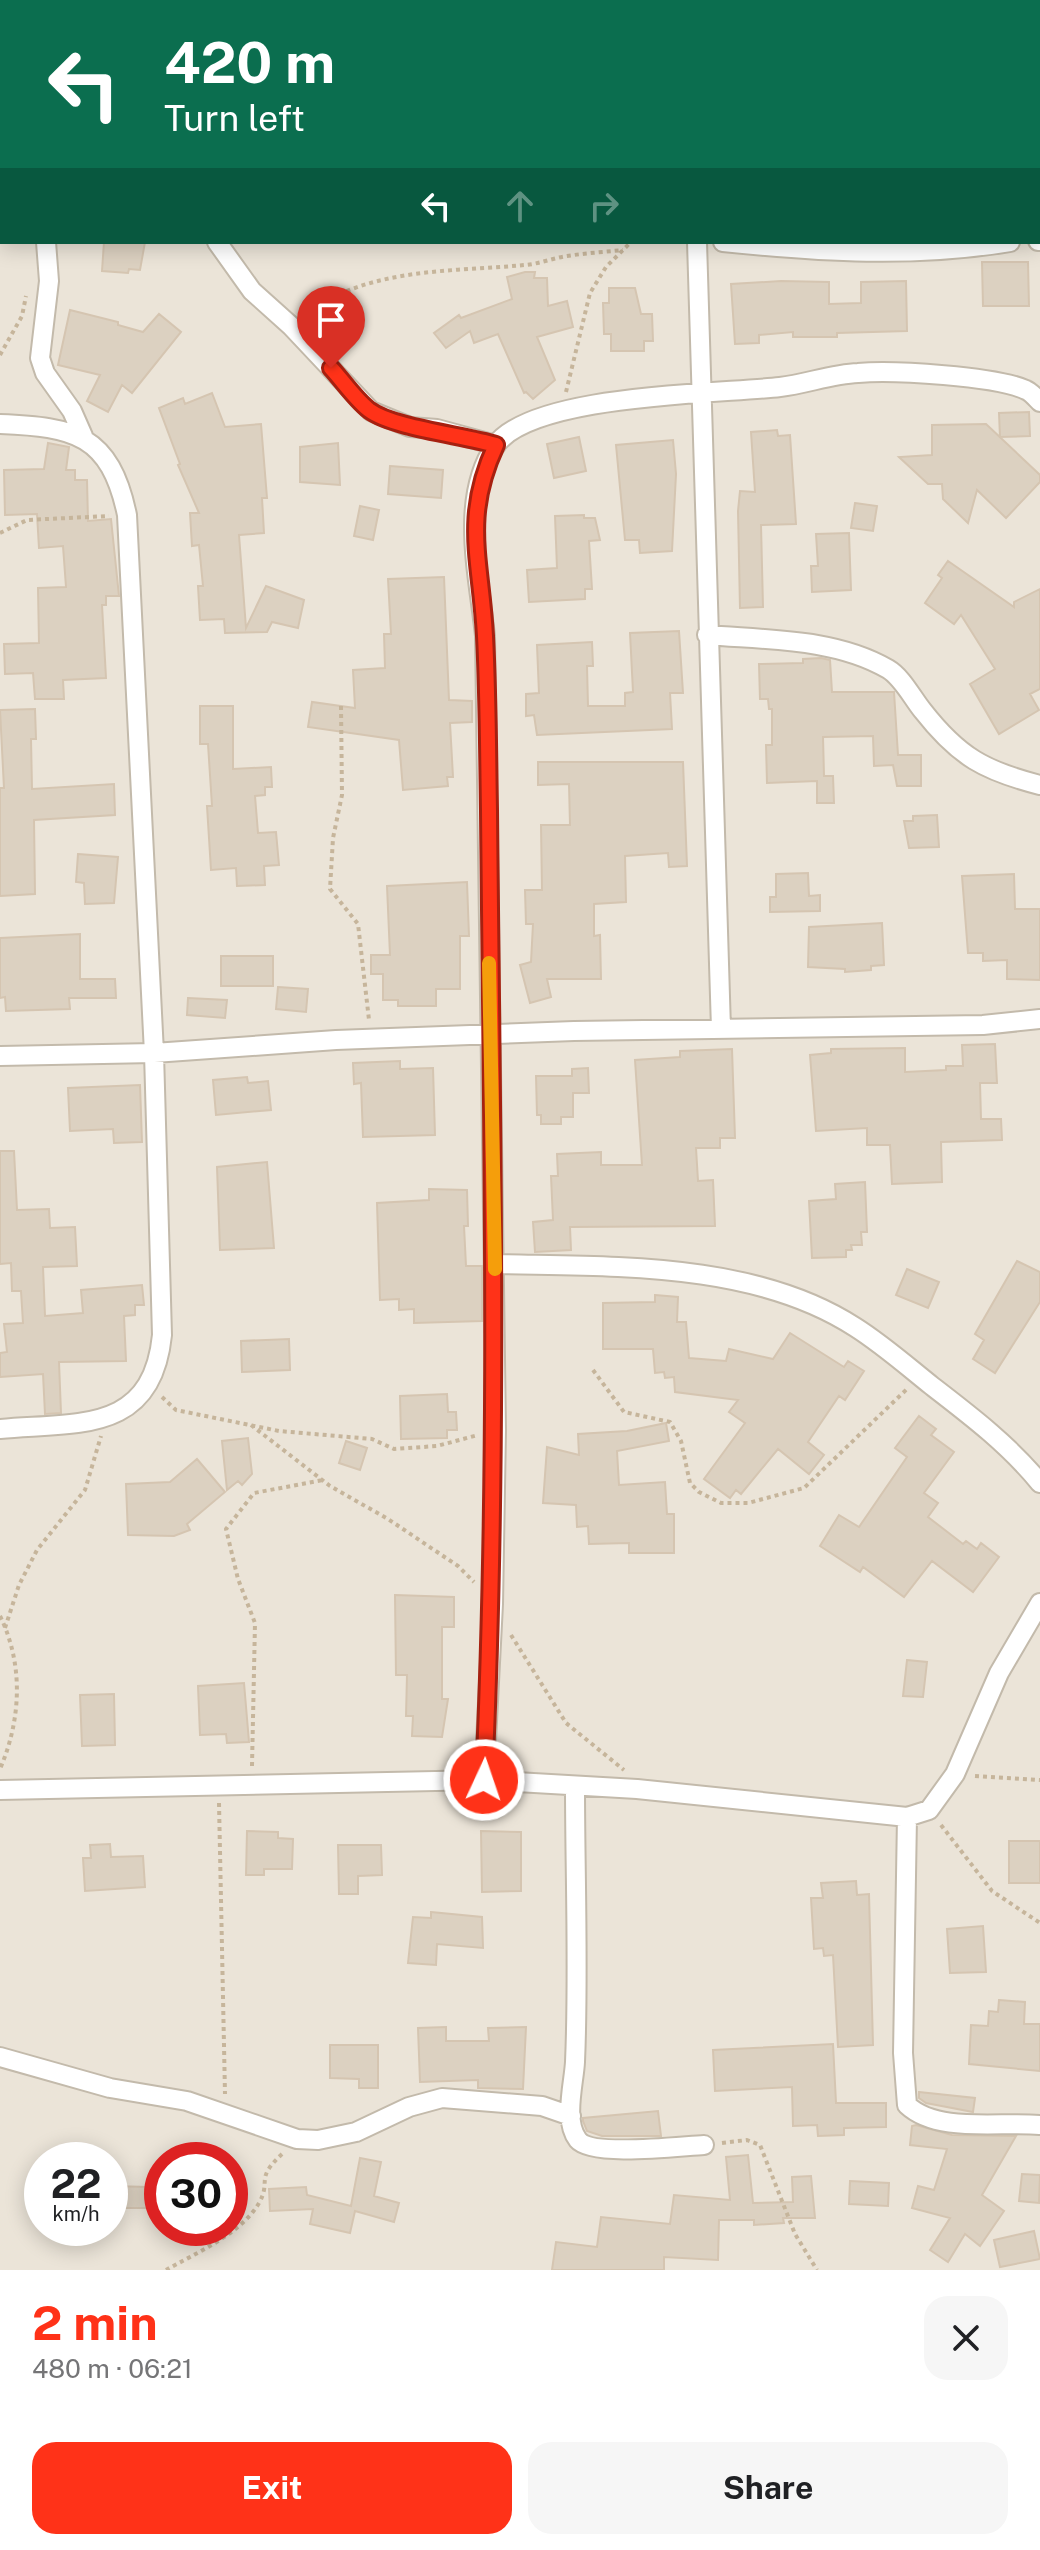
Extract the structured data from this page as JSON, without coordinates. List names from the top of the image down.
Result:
{
  "page": {
    "turn": ["420 m", "Turn left"],
    "speed": "22 km/h",
    "limit": "30",
    "heading": ["2 min", "480 m · 06:21"],
    "buttons": ["Exit", "Share"]
  }
}
